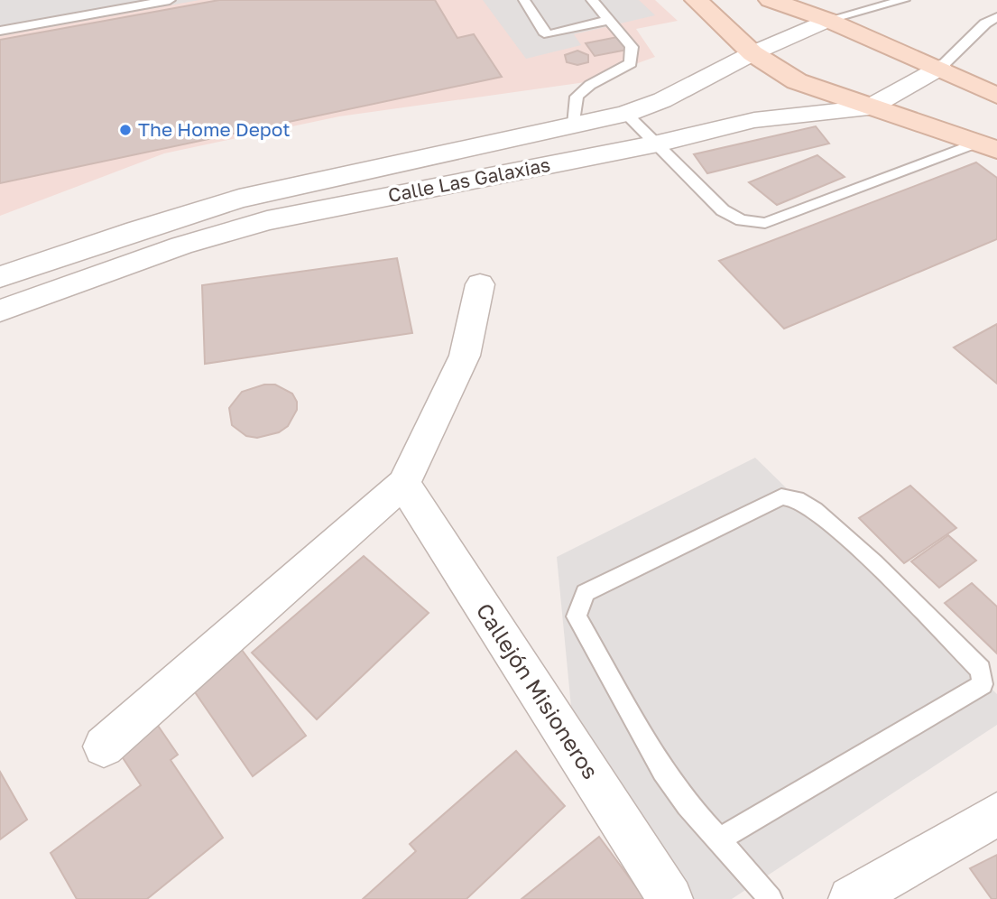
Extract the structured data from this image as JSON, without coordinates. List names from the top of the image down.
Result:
{
  "streets": {
    "street": ["Calle Las Galaxias", "Callejón Misioneros"]
  },
  "places": ["The Home Depot"]
}
